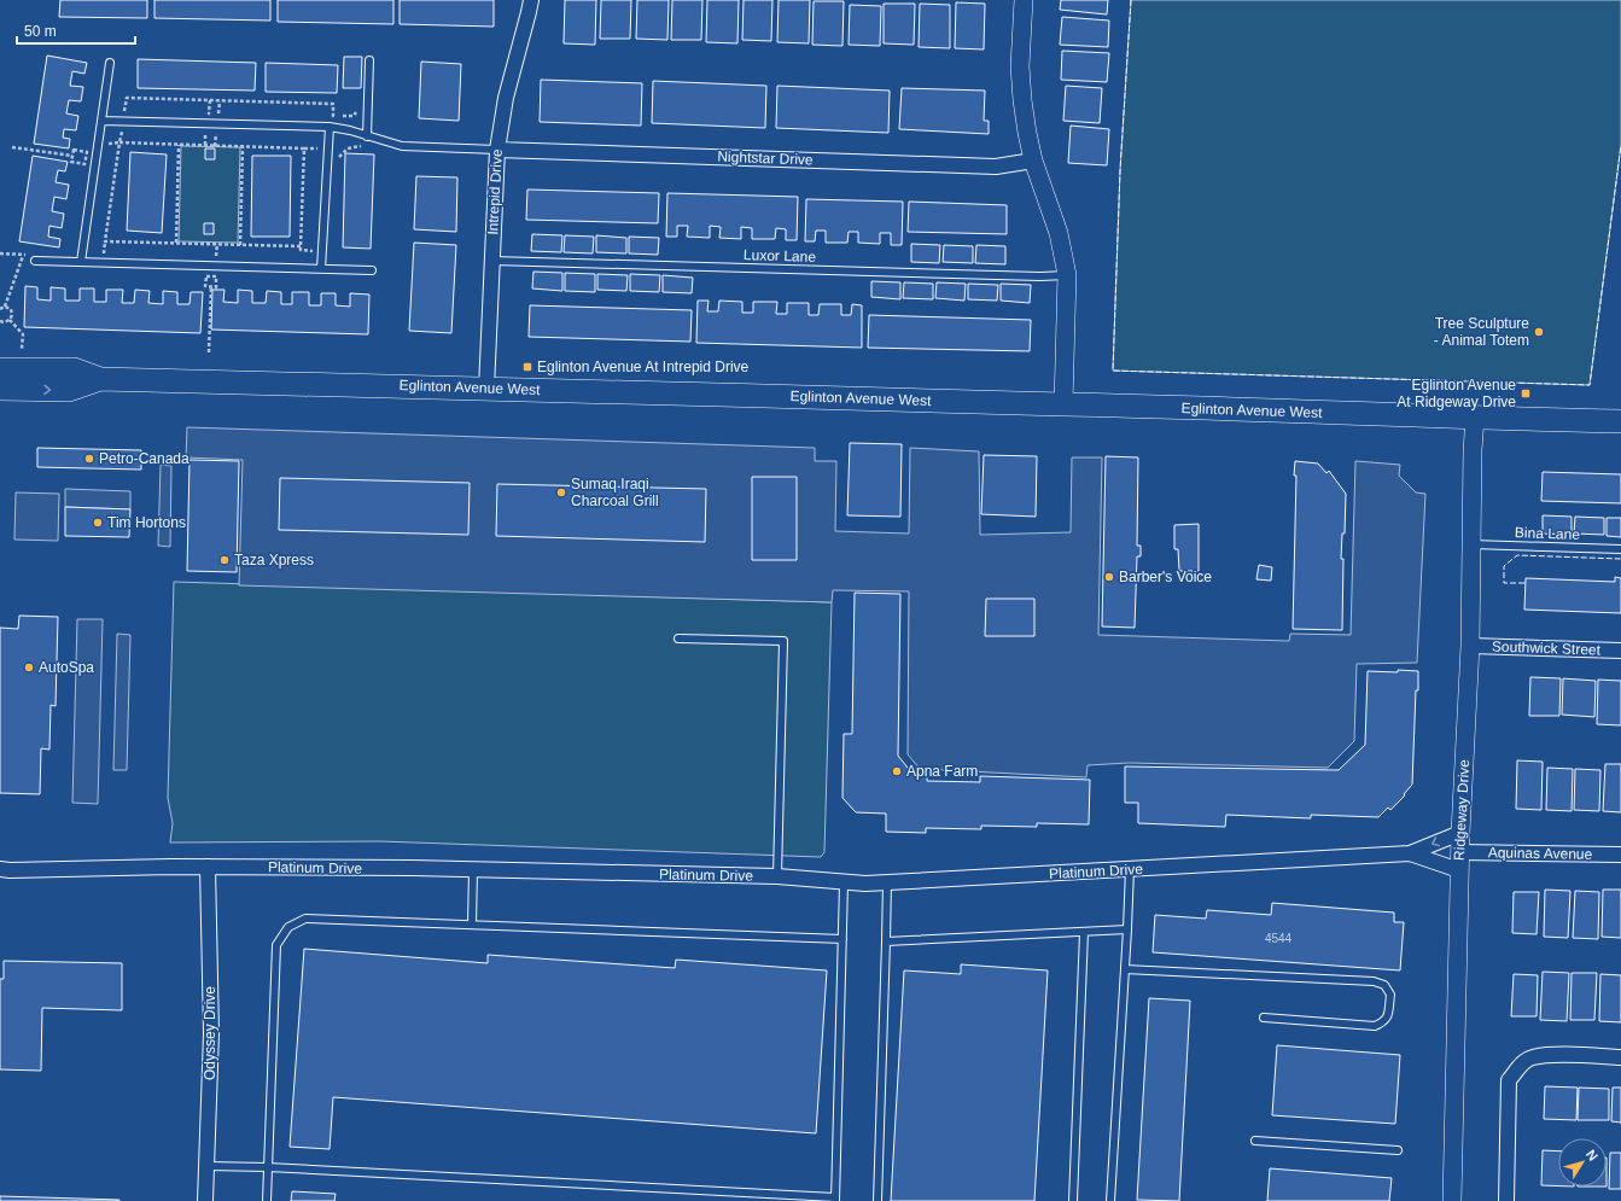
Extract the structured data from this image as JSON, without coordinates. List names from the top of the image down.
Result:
{
  "streets": {
    "main road": ["Eglinton Avenue West"],
    "street": [
      "Nightstar Drive",
      "Intrepid Drive",
      "Southwick Street",
      "Ridgeway Drive",
      "Aquinas Avenue",
      "Platinum Drive",
      "Odyssey Drive"
    ],
    "lane": ["Luxor Lane", "Bina Lane"]
  },
  "crossings": [
    ["Nightstar Drive", "Intrepid Drive"],
    ["Intrepid Drive", "Luxor Lane"],
    ["Intrepid Drive", "Eglinton Avenue West"],
    ["Eglinton Avenue West", "Ridgeway Drive"],
    ["Bina Lane", "Ridgeway Drive"],
    ["Southwick Street", "Ridgeway Drive"],
    ["Ridgeway Drive", "Aquinas Avenue"],
    ["Ridgeway Drive", "Platinum Drive"],
    ["Platinum Drive", "Odyssey Drive"]
  ],
  "places": {
    "other": [
      "Tree Sculpture - Animal Totem",
      "Petro-Canada",
      "Sumaq Iraqi Charcoal Grill",
      "Tim Hortons",
      "Taza Xpress",
      "Barber's Voice",
      "AutoSpa",
      "Apna Farm"
    ],
    "transit": ["Eglinton Avenue At Intrepid Drive", "Eglinton Avenue At Ridgeway Drive"]
  },
  "house_numbers": ["4544"],
  "scale_bar": "50 m",
  "north": "top right"
}
